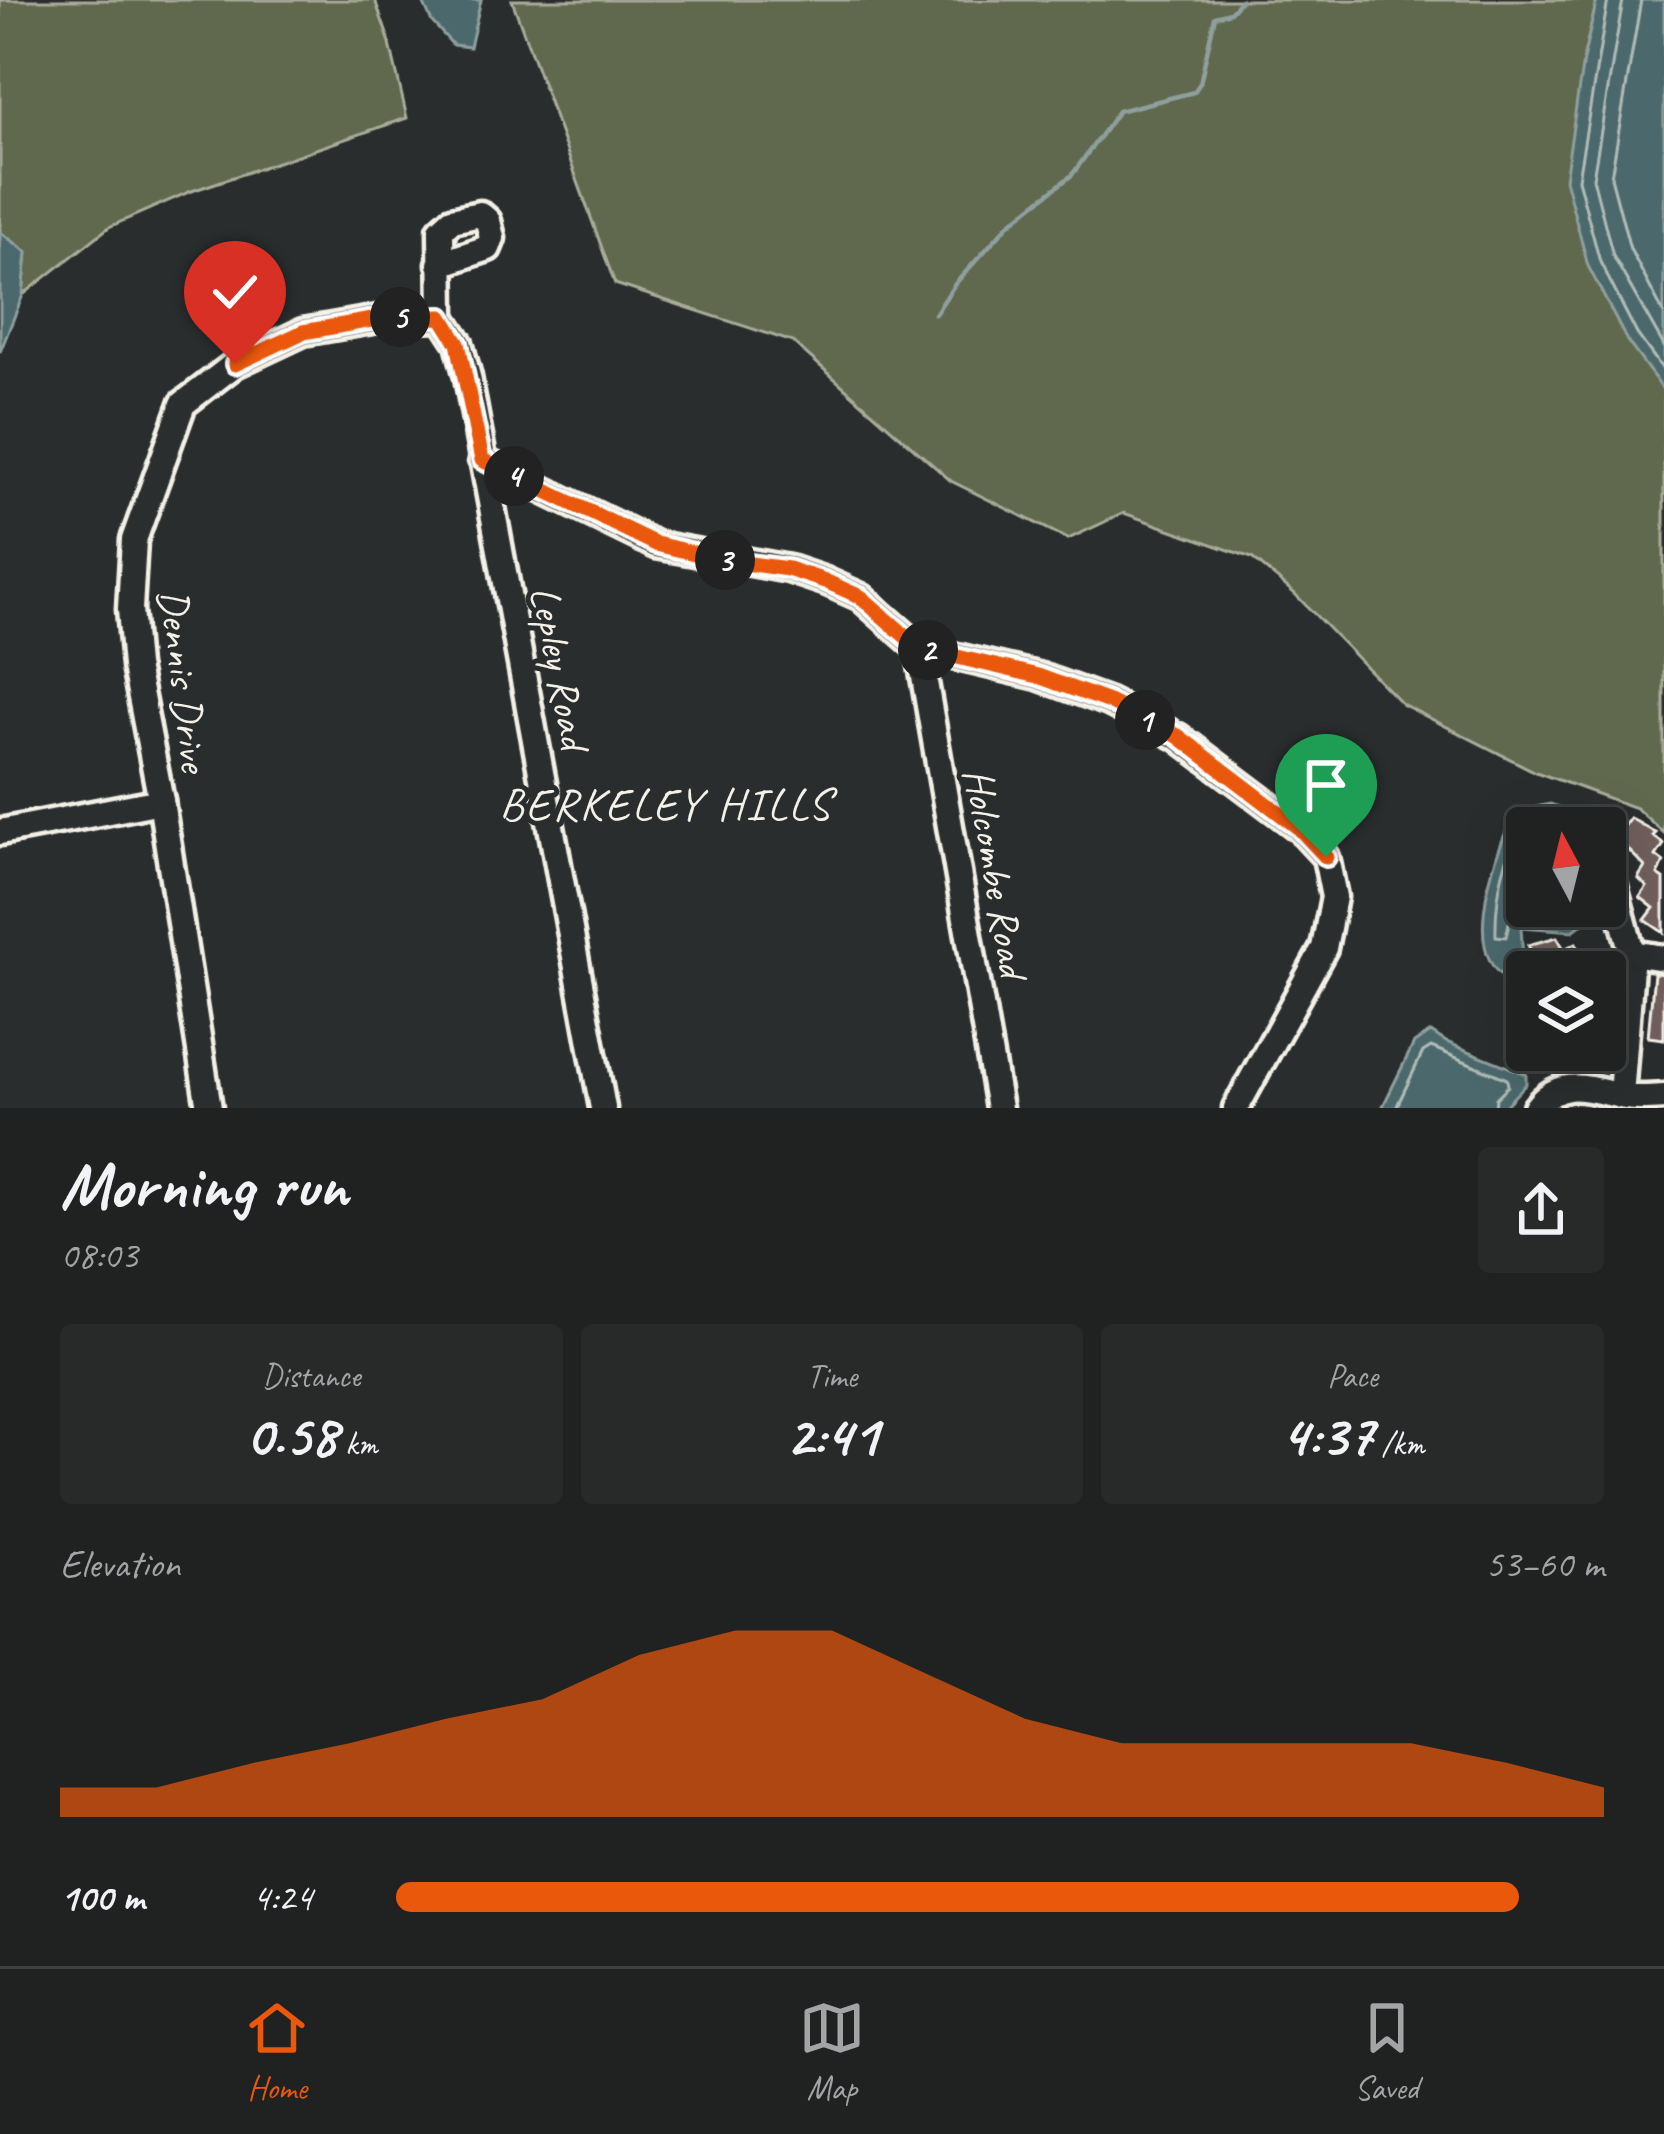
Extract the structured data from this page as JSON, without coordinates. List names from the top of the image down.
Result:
{
  "streets": {
    "street": ["Lepley Road", "Dennis Drive", "Holcombe Road"]
  },
  "crossings": [
    ["Lepley Road", "Dennis Drive"]
  ],
  "districts": ["BERKELEY HILLS"],
  "north": "top",
  "page": {
    "pins": [
      "5",
      "4",
      "3",
      "2",
      "1"
    ],
    "heading": ["Morning run", "08:03"],
    "stats": [
      ["Distance", "0.58 km"],
      ["Time", "2:41"],
      ["Pace", "4:37 /km"]
    ],
    "chart": ["Elevation", "53–60 m"],
    "list": [
      {
        "name": "100 m",
        "note": "4:24"
      }
    ],
    "tabs": ["Home", "Map", "Saved"]
  }
}
